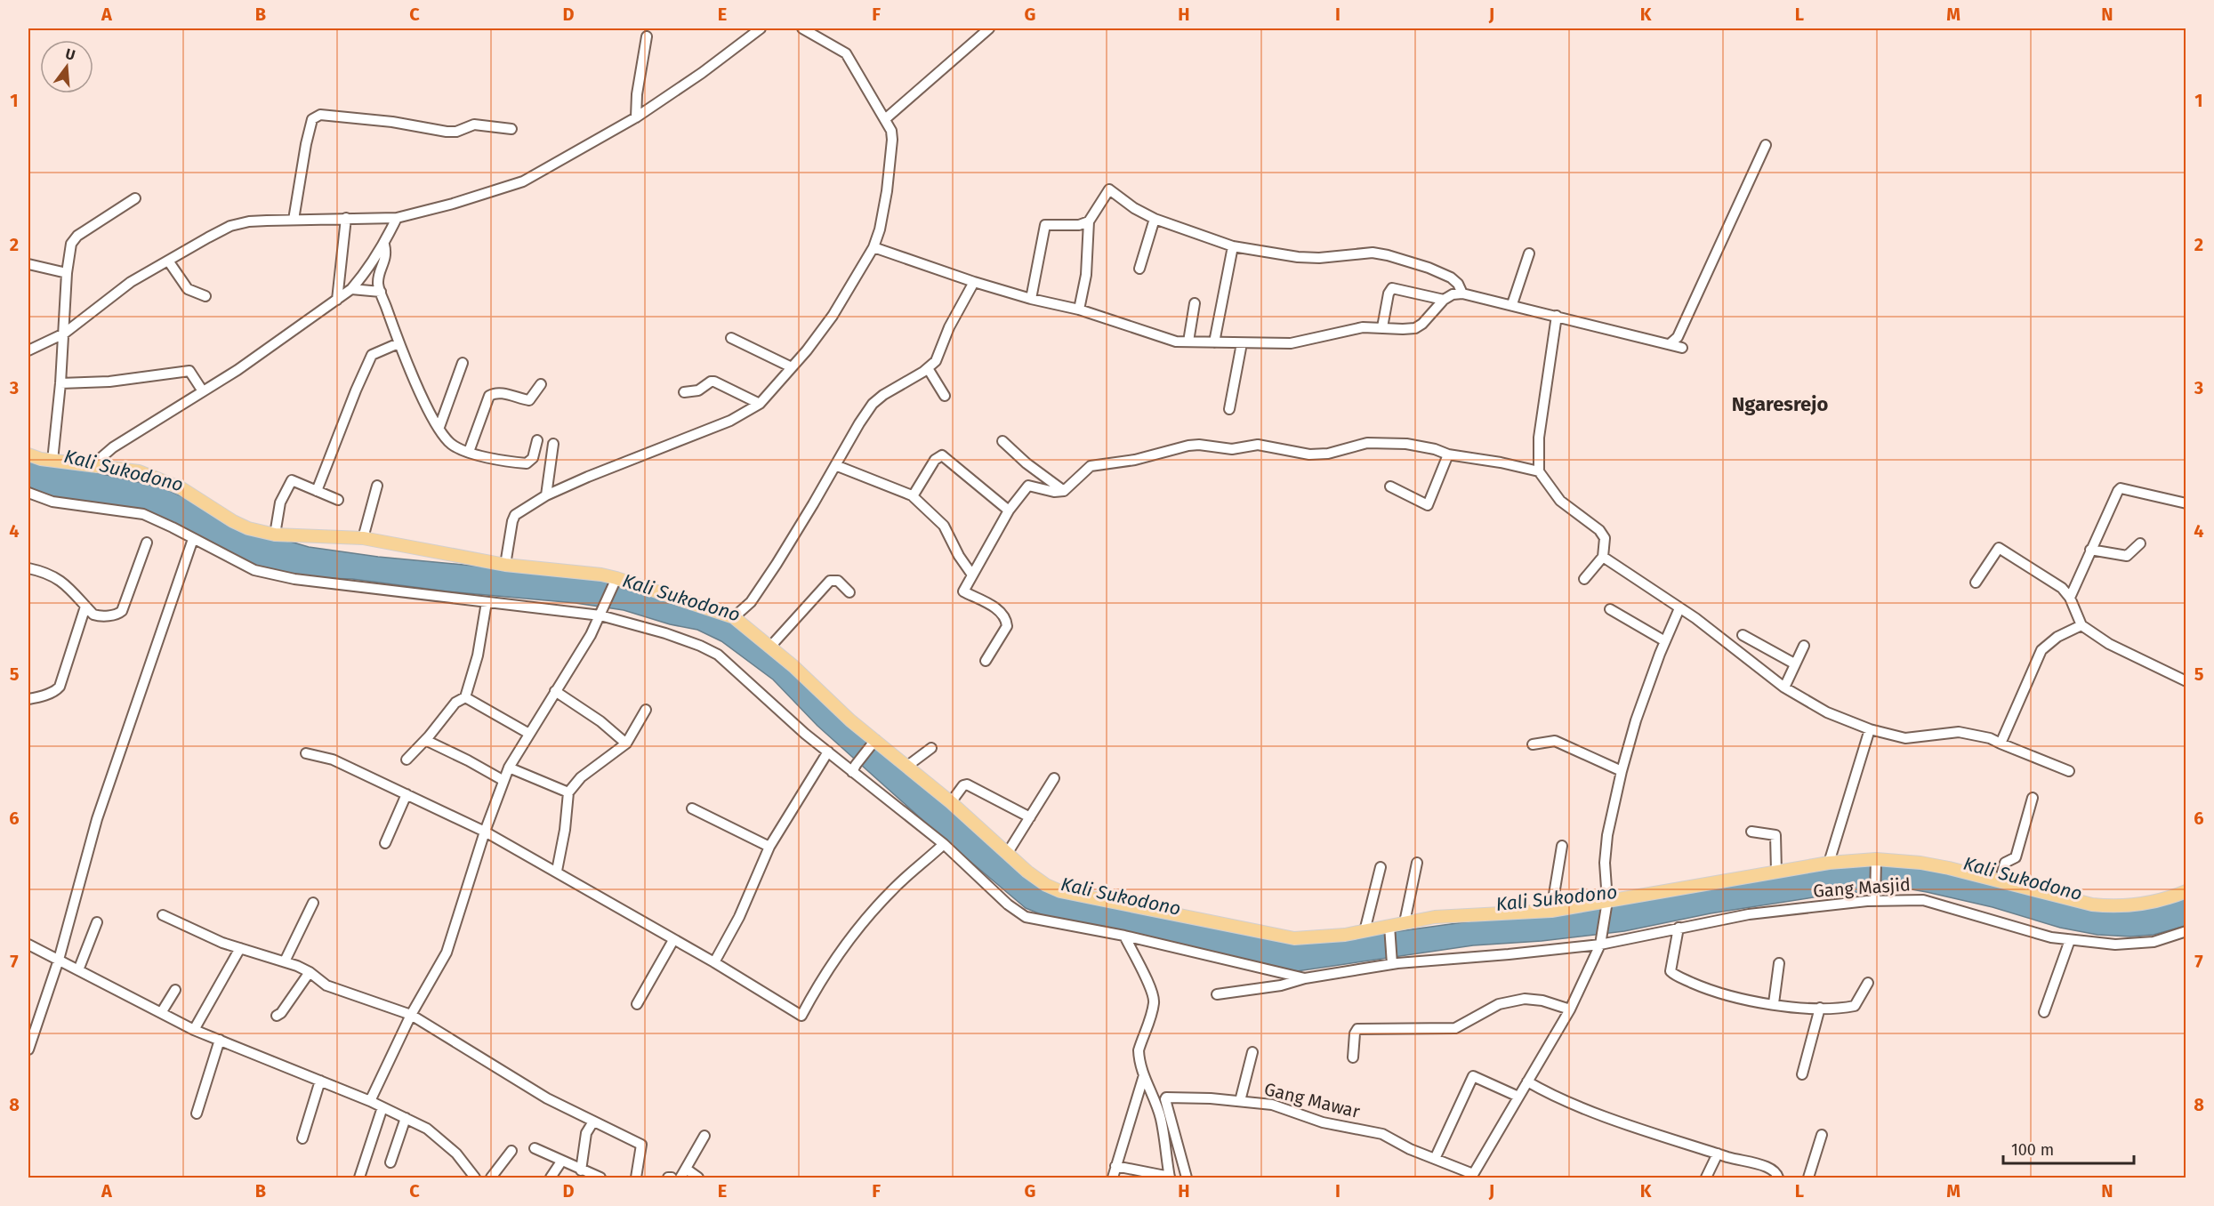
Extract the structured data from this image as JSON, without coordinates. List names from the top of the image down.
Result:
{
  "streets": {
    "street": ["Gang Masjid", "Gang Mawar"]
  },
  "districts": ["Ngaresrejo"],
  "water": ["Kali Sukodono"],
  "scale_bar": "100 m",
  "north": "top",
  "grid": {
    "columns": [
      "A",
      "B",
      "C",
      "D",
      "E",
      "F",
      "G",
      "H",
      "I",
      "J",
      "K",
      "L",
      "M",
      "N"
    ],
    "rows": [
      "1",
      "2",
      "3",
      "4",
      "5",
      "6",
      "7",
      "8"
    ]
  }
}
